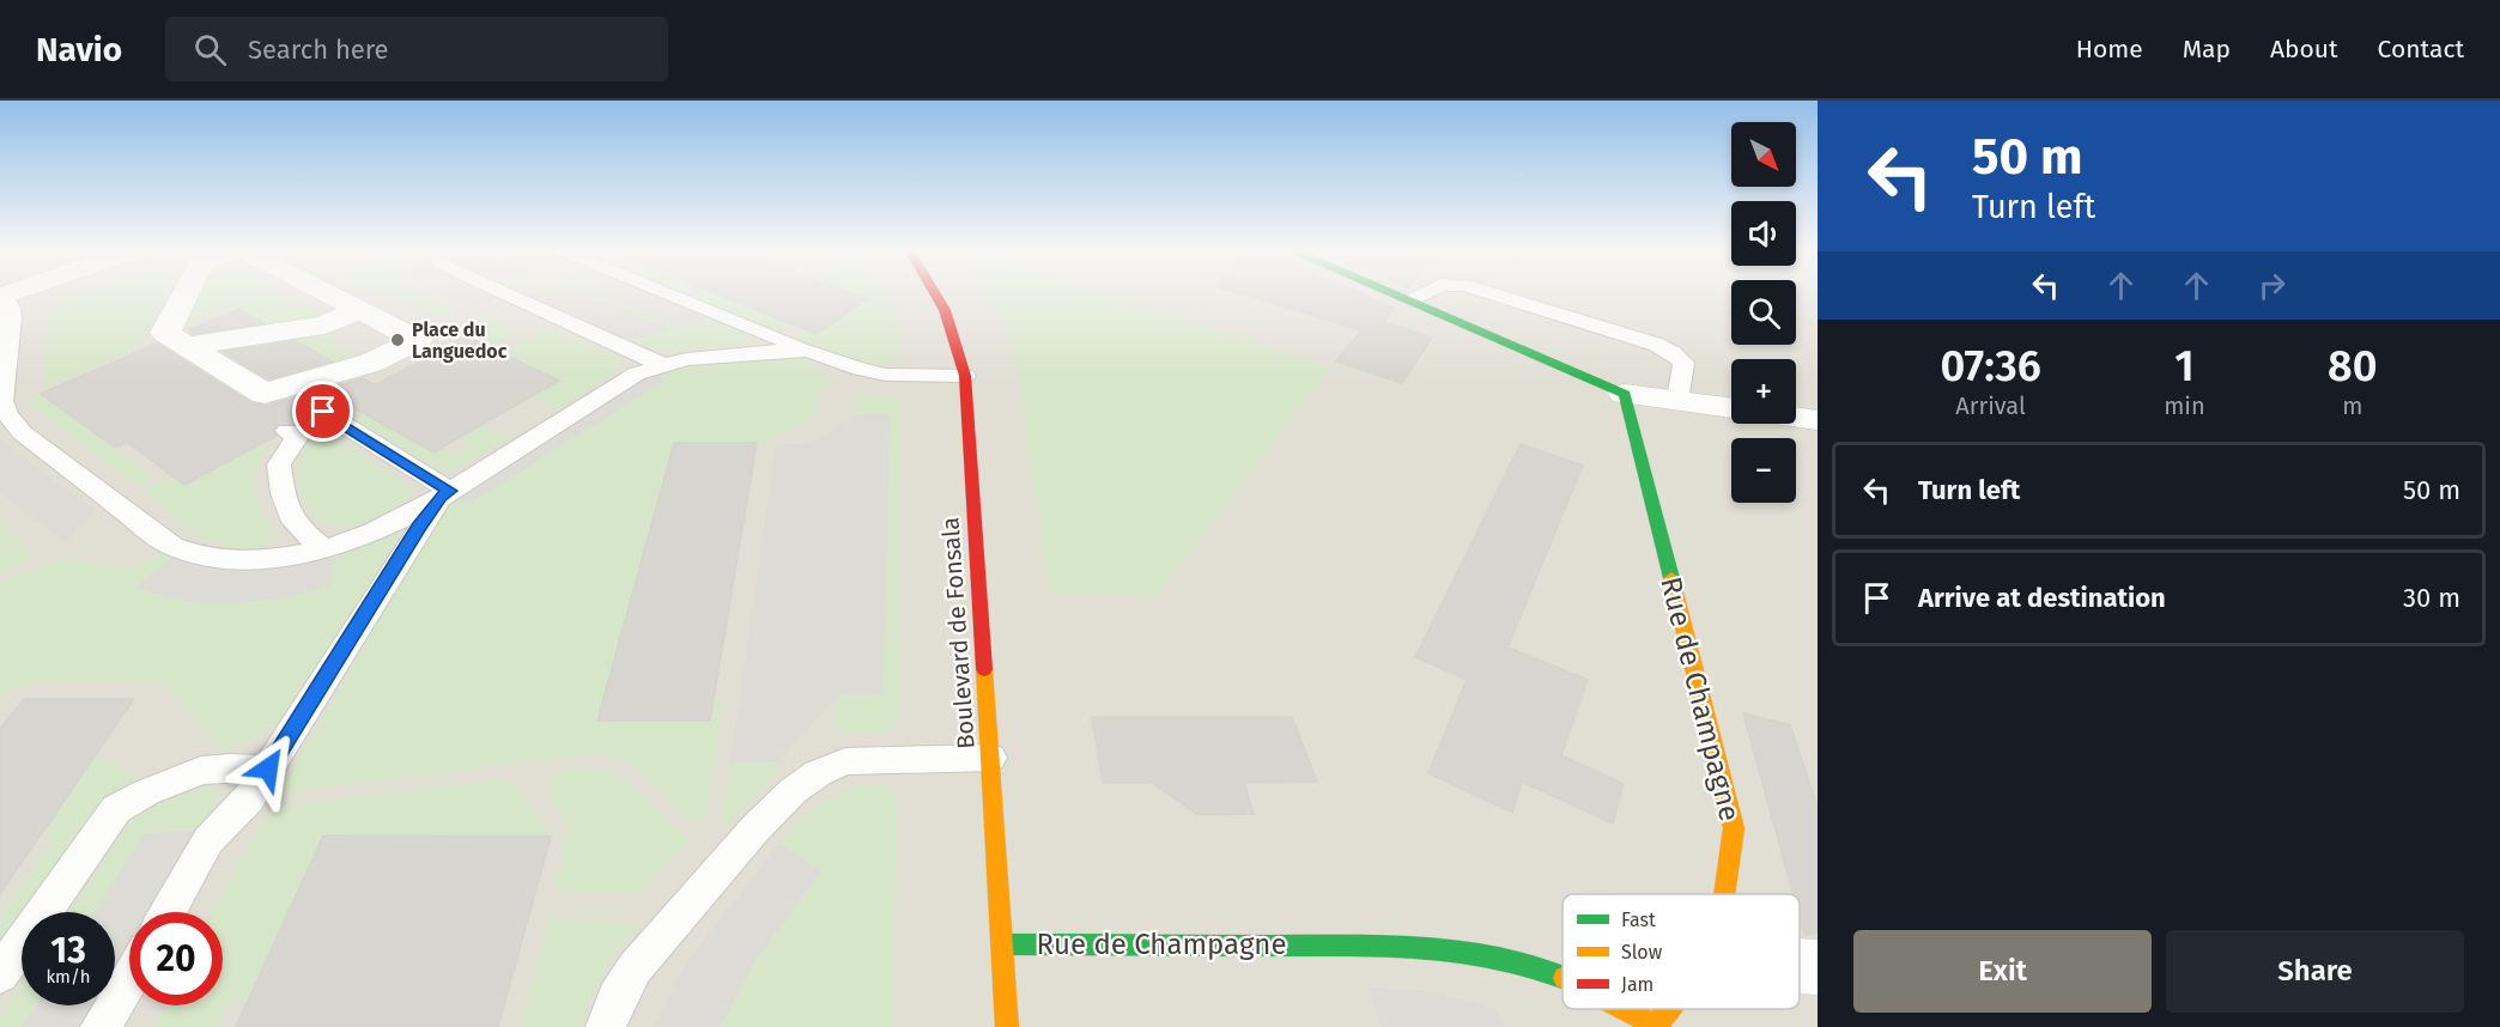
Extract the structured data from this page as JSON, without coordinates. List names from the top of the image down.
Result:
{
  "streets": {
    "street": ["Boulevard de Fonsala", "Rue de Champagne"]
  },
  "crossings": [
    ["Boulevard de Fonsala", "Rue de Champagne"]
  ],
  "places": ["Place du Languedoc"],
  "legend": ["Fast", "Slow", "Jam"],
  "north": "bottom right",
  "page": {
    "header": "Navio",
    "search": "Search here",
    "nav": [
      "Home",
      "Map",
      "About",
      "Contact"
    ],
    "turn": ["50 m", "Turn left"],
    "map_buttons": ["+", "−"],
    "eta": [
      "07:36",
      "Arrival",
      "1",
      "min",
      "80",
      "m"
    ],
    "list": [
      {
        "name": "Turn left",
        "value": "50 m"
      },
      {
        "name": "Arrive at destination",
        "value": "30 m"
      }
    ],
    "speed": "13 km/h",
    "limit": "20",
    "buttons": ["Exit", "Share"]
  }
}
